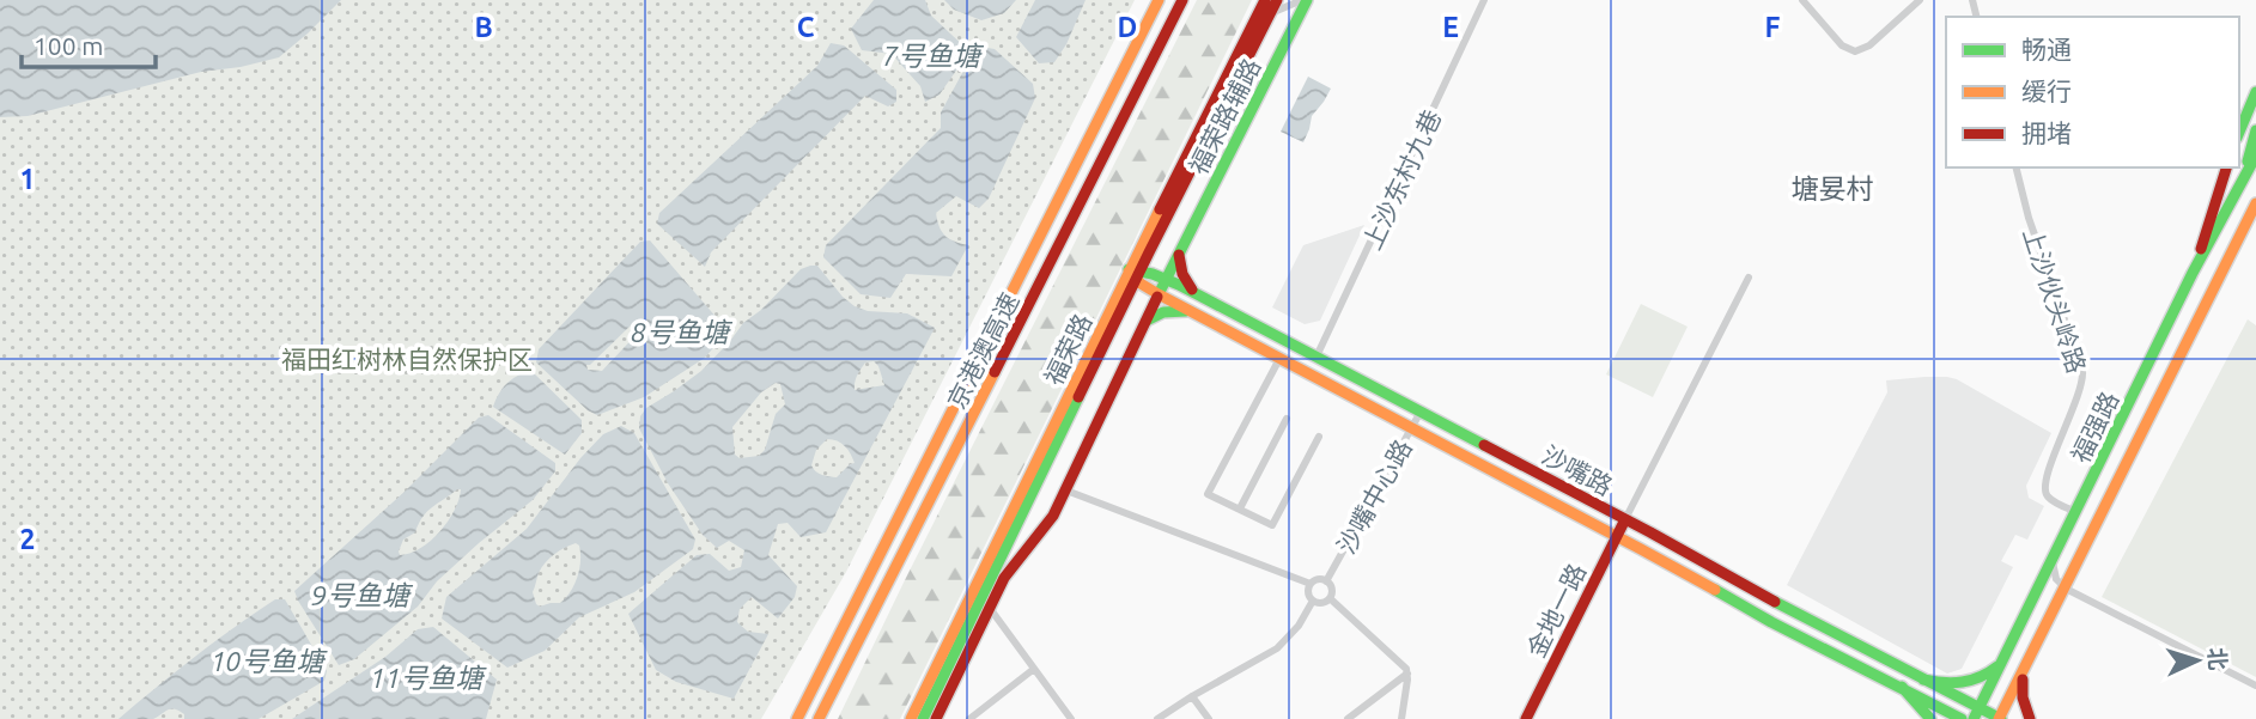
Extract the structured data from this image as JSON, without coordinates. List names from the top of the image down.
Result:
{
  "streets": {
    "main road": [
      "福荣路辅路",
      "福荣路",
      "京港澳高速",
      "福强路",
      "沙嘴路",
      "金地一路"
    ],
    "street": ["上沙东村九巷", "上沙伙头岭路", "沙嘴中心路"]
  },
  "crossings": [
    ["福荣路辅路", "福荣路"],
    ["福荣路辅路", "沙嘴路"],
    ["上沙东村九巷", "沙嘴路"],
    ["上沙伙头岭路", "福强路"],
    ["福荣路", "沙嘴路"],
    ["福强路", "沙嘴路"],
    ["沙嘴路", "沙嘴中心路"],
    ["沙嘴路", "金地一路"]
  ],
  "districts": ["塘妟村"],
  "water": [
    "7号鱼塘",
    "8号鱼塘",
    "9号鱼塘",
    "10号鱼塘",
    "11号鱼塘"
  ],
  "parks": ["福田红树林自然保护区"],
  "legend": ["畅通", "缓行", "拥堵"],
  "scale_bar": "100 m",
  "north": "right",
  "grid": {
    "columns": [
      "B",
      "C",
      "D",
      "E",
      "F"
    ],
    "rows": ["1", "2"]
  }
}
